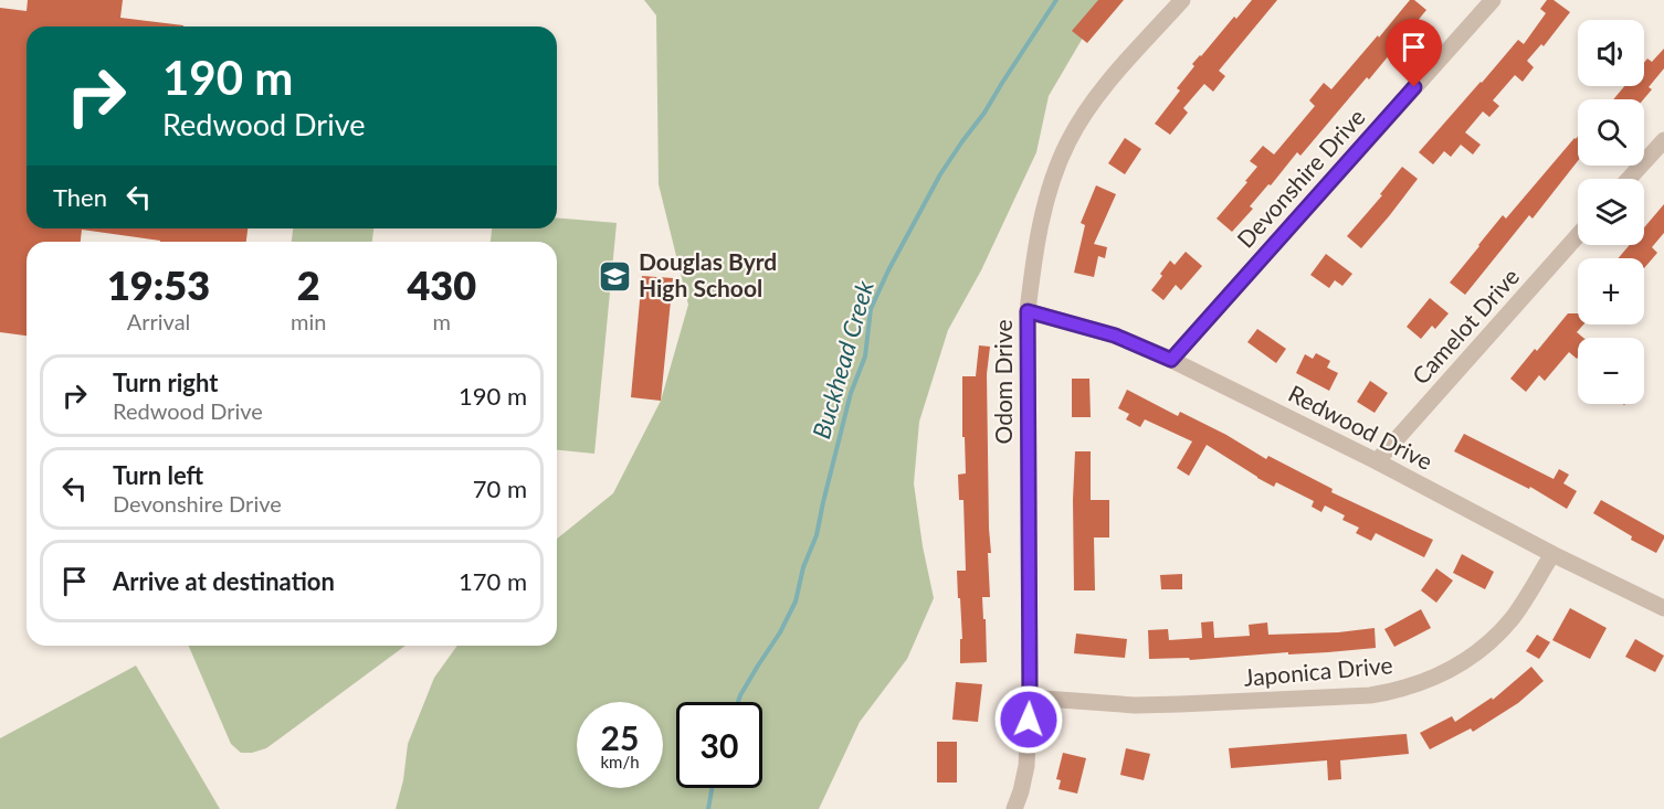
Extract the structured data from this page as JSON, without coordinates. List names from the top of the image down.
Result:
{
  "streets": {
    "street": [
      "Devonshire Drive",
      "Camelot Drive",
      "Odom Drive",
      "Redwood Drive",
      "Japonica Drive"
    ]
  },
  "crossings": [
    ["Devonshire Drive", "Redwood Drive"],
    ["Camelot Drive", "Redwood Drive"],
    ["Odom Drive", "Redwood Drive"],
    ["Odom Drive", "Japonica Drive"],
    ["Redwood Drive", "Japonica Drive"]
  ],
  "water": ["Buckhead Creek"],
  "places": {
    "school or university": ["Douglas Byrd High School"]
  },
  "page": {
    "map_buttons": ["+", "−"],
    "turn": ["190 m", "Redwood Drive"],
    "then": "Then",
    "eta": [
      "19:53",
      "Arrival",
      "2",
      "min",
      "430",
      "m"
    ],
    "list": [
      {
        "name": "Turn right",
        "note": "Redwood Drive",
        "value": "190 m"
      },
      {
        "name": "Turn left",
        "note": "Devonshire Drive",
        "value": "70 m"
      },
      {
        "name": "Arrive at destination",
        "value": "170 m"
      }
    ],
    "speed": "25 km/h",
    "limit": "30"
  }
}
